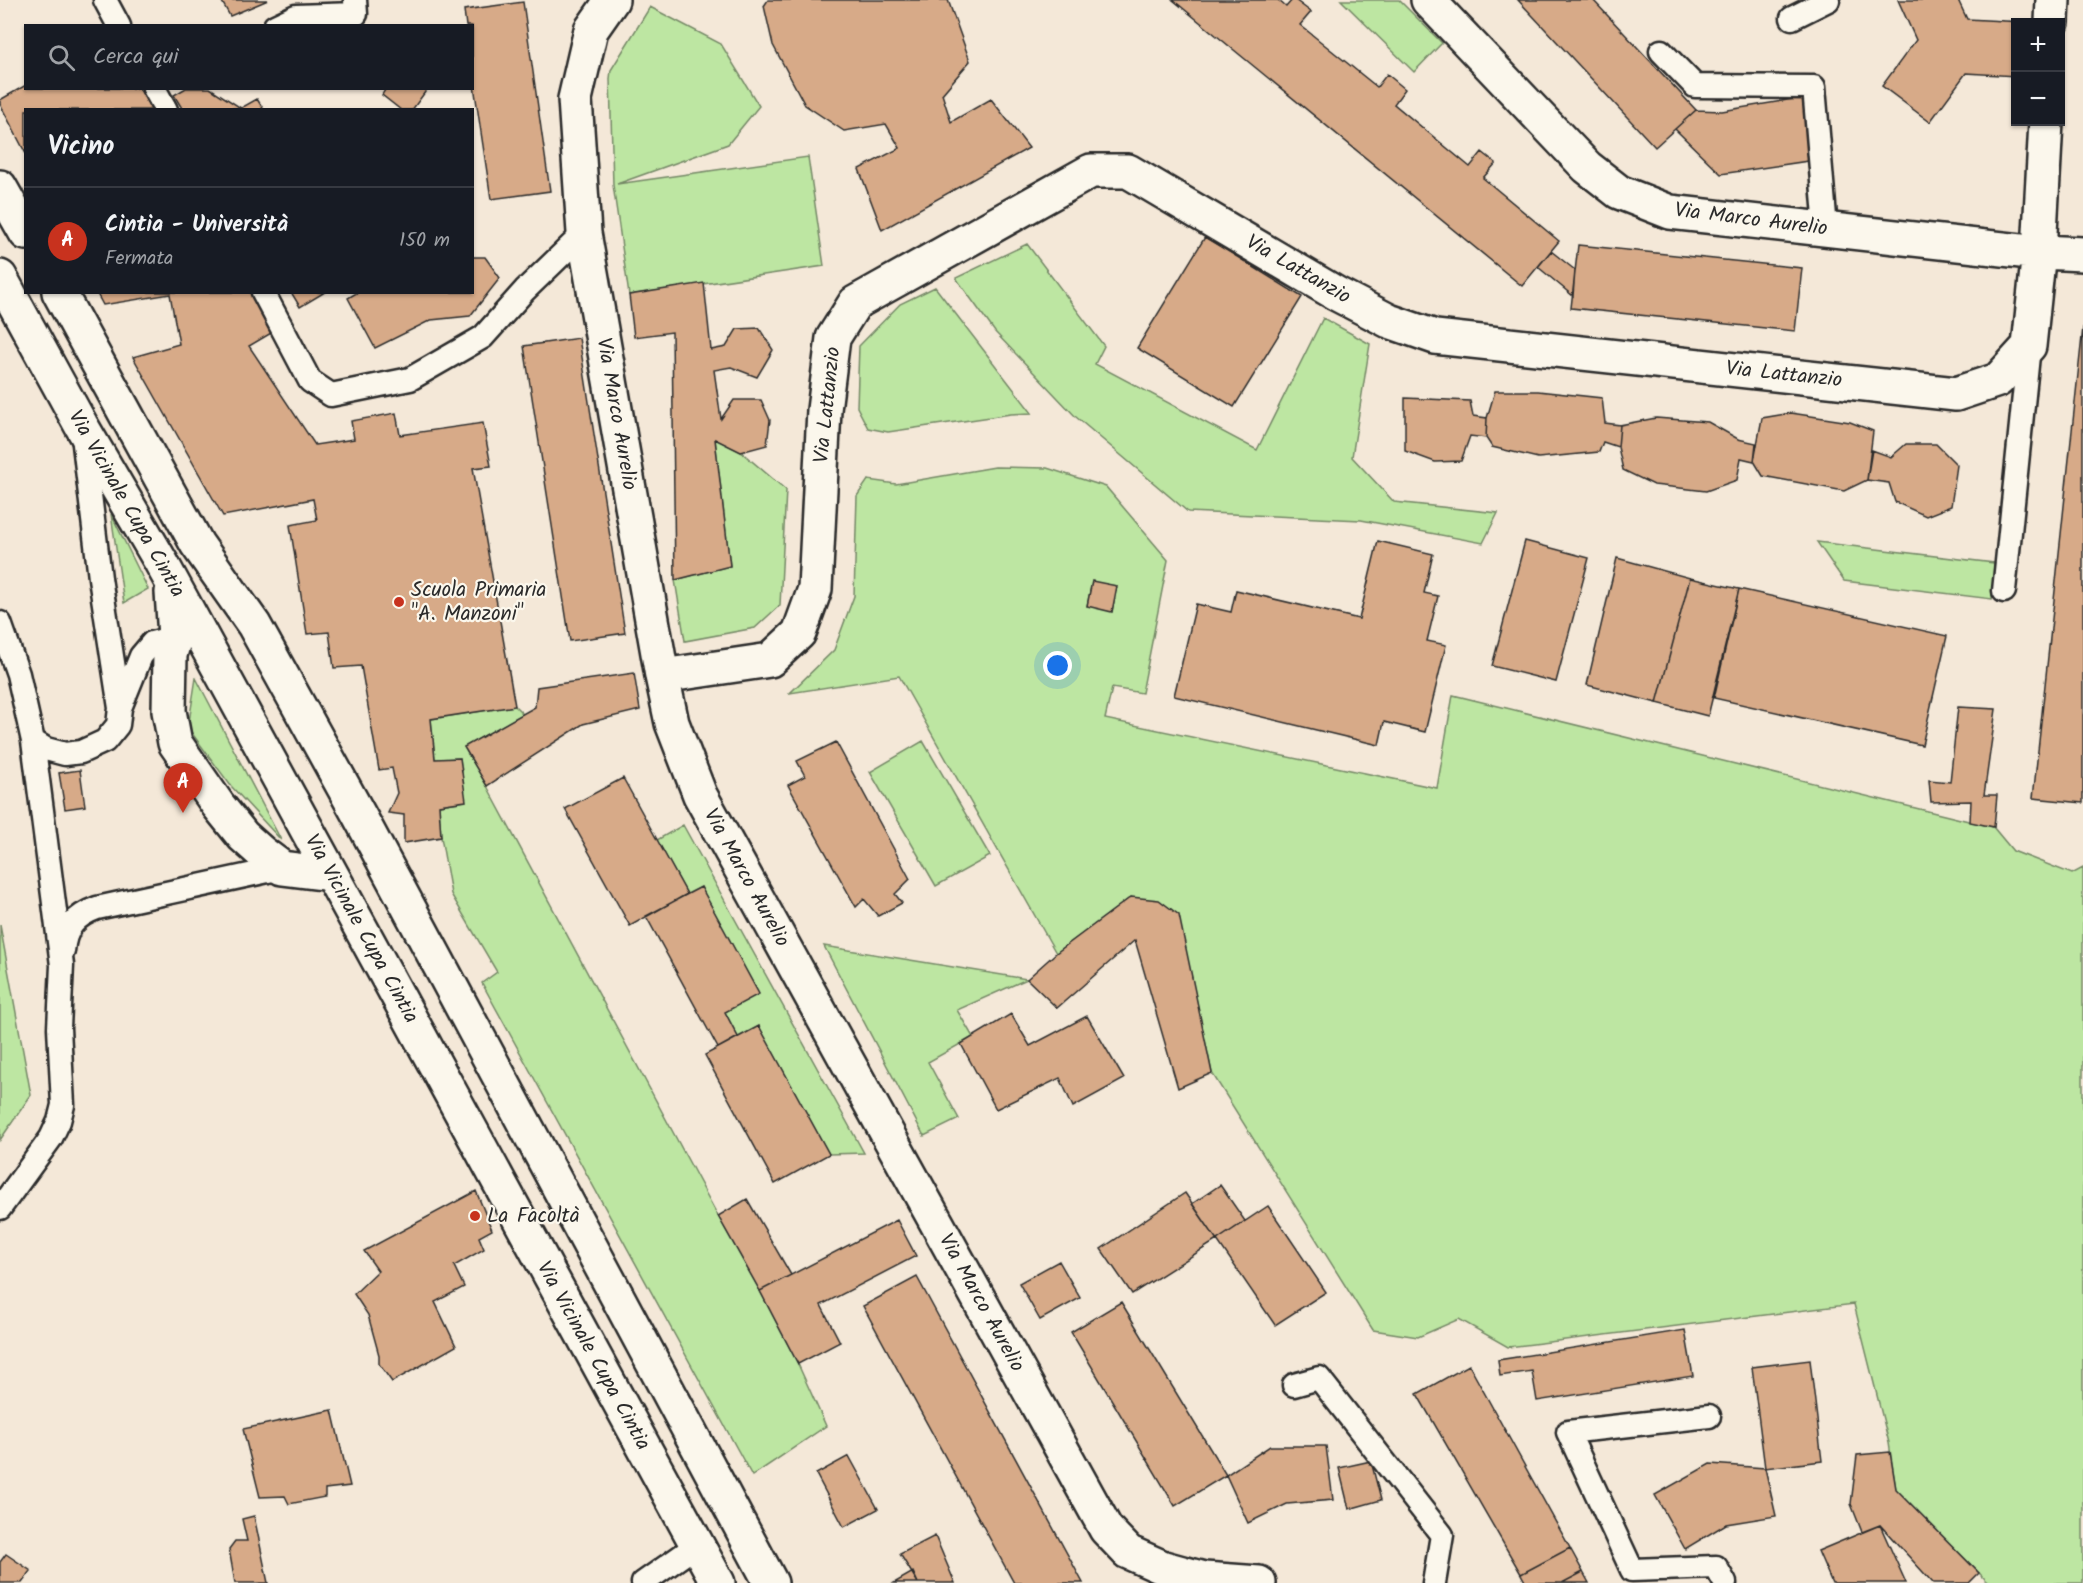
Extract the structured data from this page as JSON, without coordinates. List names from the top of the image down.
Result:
{
  "streets": {
    "street": ["Via Marco Aurelio", "Via Lattanzio", "Via Vicinale Cupa Cintia"]
  },
  "crossings": [
    ["Via Marco Aurelio", "Via Lattanzio"]
  ],
  "places": ["Scuola Primaria \"A. Manzoni\"", "La Facoltà"],
  "page": {
    "map_buttons": ["+", "−"],
    "search": "Cerca qui",
    "heading": "Vicino",
    "list": [
      {
        "mark": "A",
        "name": "Cintia - Università",
        "note": "Fermata",
        "value": "150 m"
      }
    ],
    "pins": "A"
  }
}
